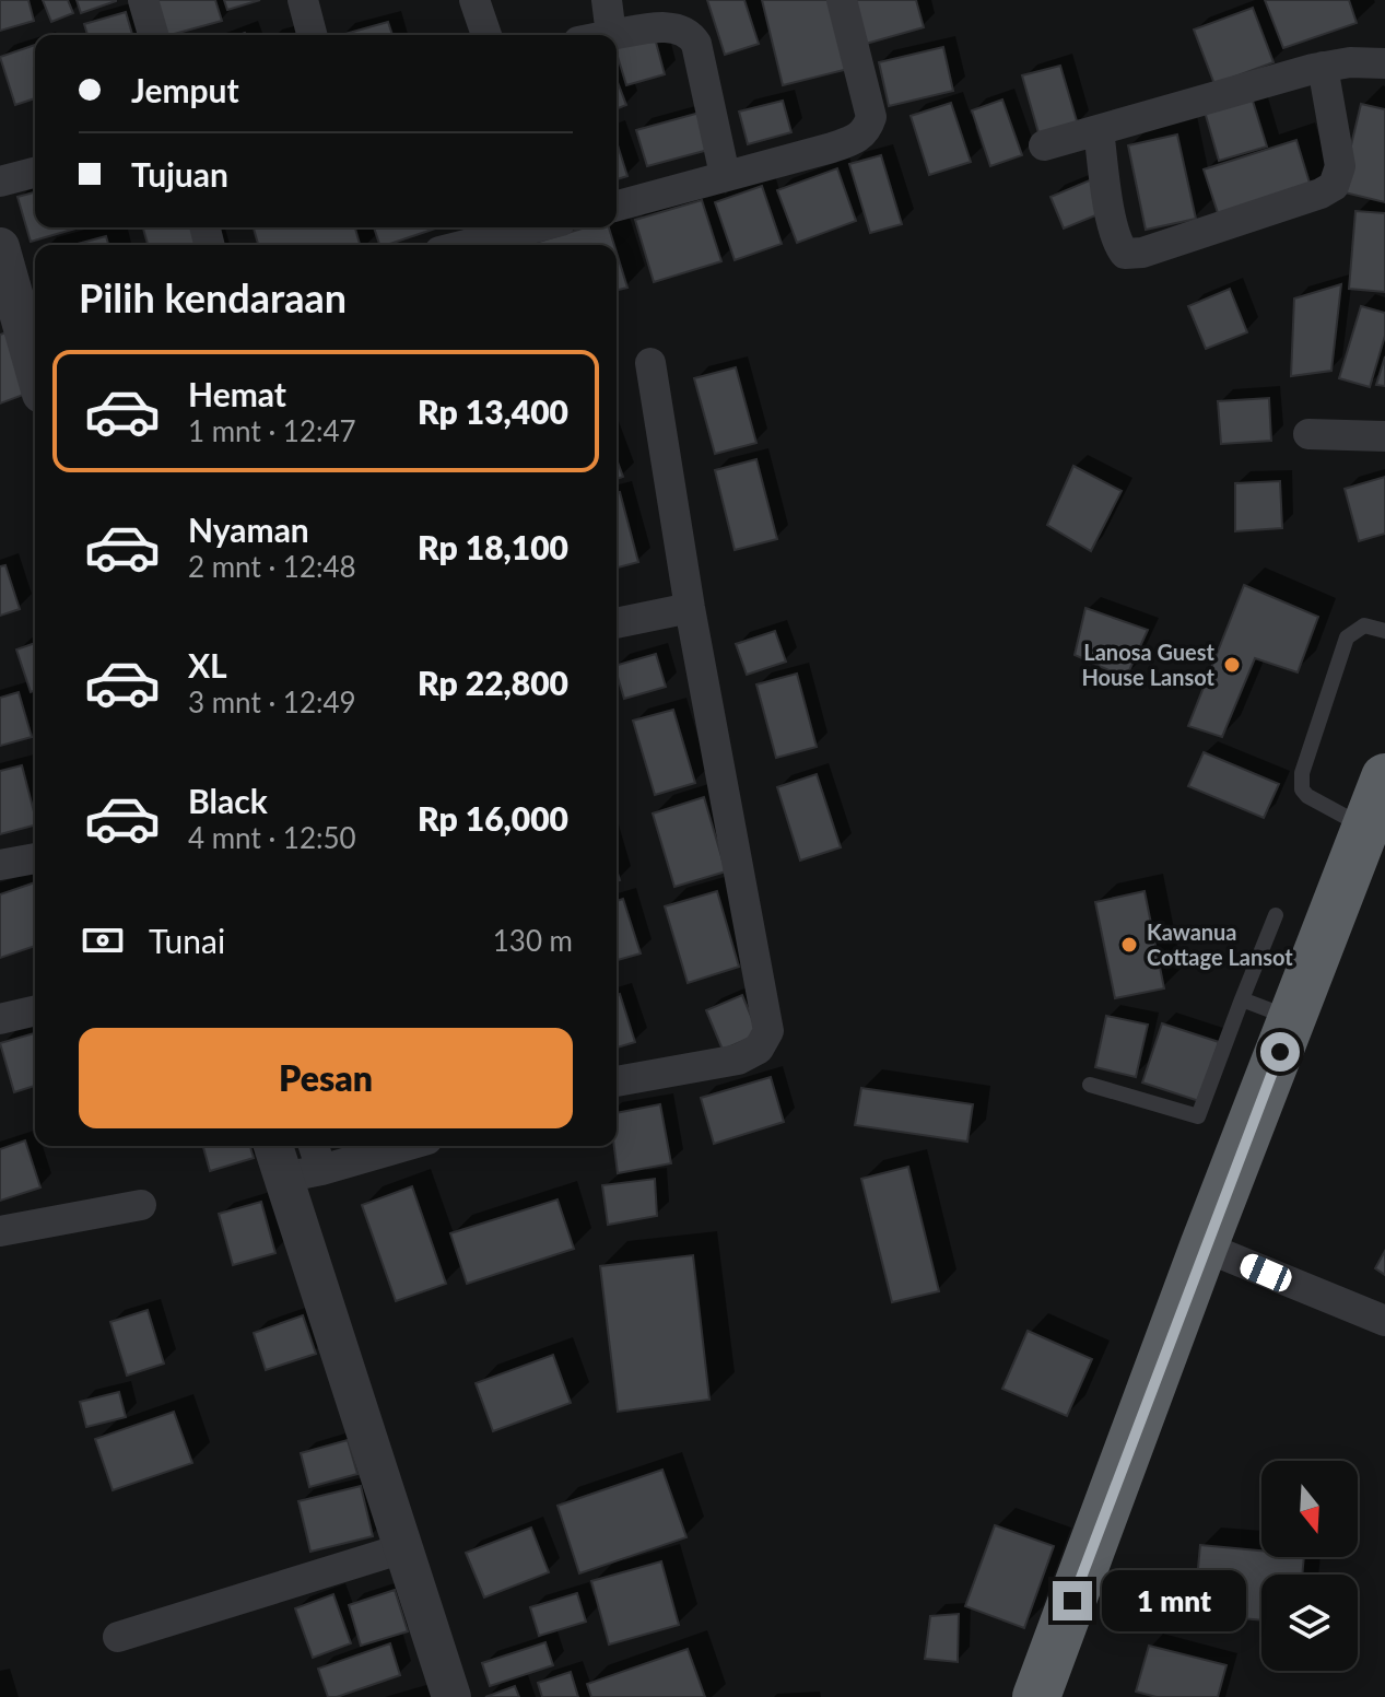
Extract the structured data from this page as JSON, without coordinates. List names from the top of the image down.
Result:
{
  "places": ["Lanosa Guest House Lansot", "Kawanua Cottage Lansot"],
  "north": "bottom",
  "page": {
    "banner": ["Jemput", "Tujuan"],
    "heading": "Pilih kendaraan",
    "list": [
      {
        "name": "Hemat",
        "note": "1 mnt · 12:47",
        "value": "Rp 13,400"
      },
      {
        "name": "Nyaman",
        "note": "2 mnt · 12:48",
        "value": "Rp 18,100"
      },
      {
        "name": "XL",
        "note": "3 mnt · 12:49",
        "value": "Rp 22,800"
      },
      {
        "name": "Black",
        "note": "4 mnt · 12:50",
        "value": "Rp 16,000"
      }
    ],
    "pay": ["Tunai", "130 m"],
    "buttons": "Pesan",
    "bubble": "1 mnt"
  }
}
